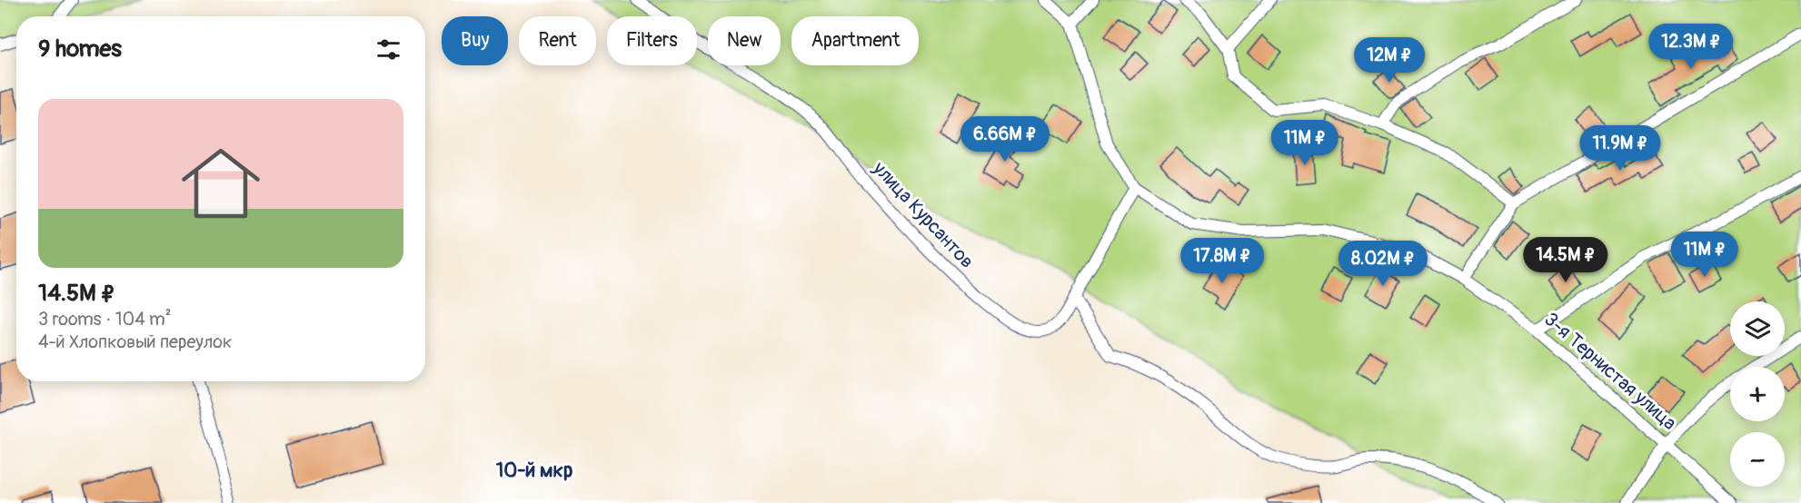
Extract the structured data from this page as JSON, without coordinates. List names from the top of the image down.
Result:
{
  "streets": {
    "street": ["улица Курсантов", "3-я Тернистая улица"]
  },
  "crossings": [
    ["улица Курсантов", "3-я Тернистая улица"]
  ],
  "districts": ["10-й мкр"],
  "page": {
    "chip": [
      "Buy",
      "Rent",
      "Filters",
      "New",
      "Apartment"
    ],
    "heading": "9 homes",
    "price": [
      "12.3M ₽",
      "12M ₽",
      "6.66M ₽",
      "11M ₽",
      "11.9M ₽",
      "11M ₽",
      "14.5M ₽",
      "17.8M ₽",
      "8.02M ₽"
    ],
    "list": [
      {
        "name": "14.5M ₽",
        "note": "3 rooms · 104 m² · 4-й Хлопковый переулок"
      }
    ],
    "map_buttons": ["+", "−"]
  }
}
